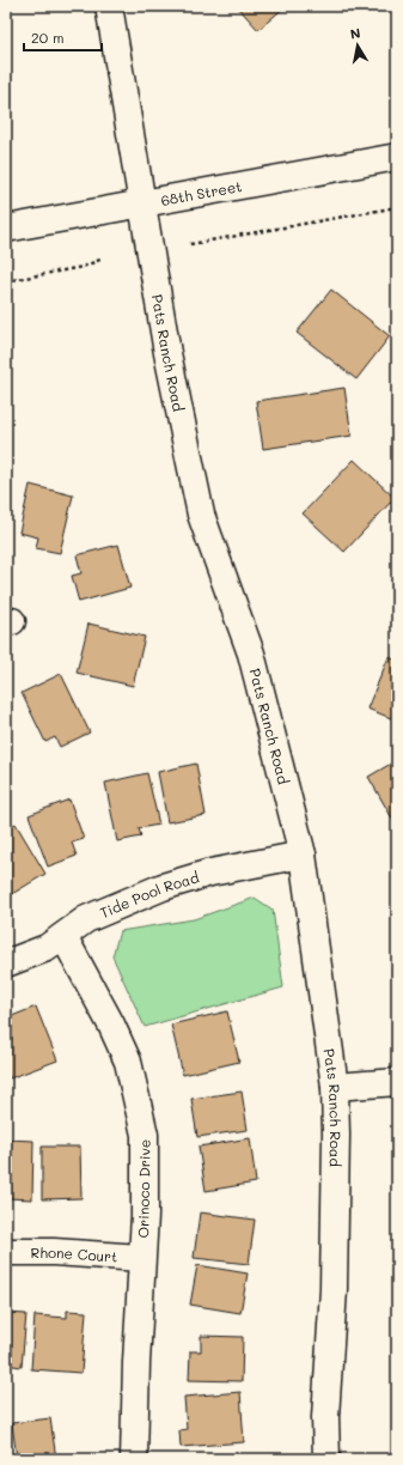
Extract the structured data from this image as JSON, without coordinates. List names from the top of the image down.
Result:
{
  "streets": {
    "street": [
      "68th Street",
      "Pats Ranch Road",
      "Tide Pool Road",
      "Orinoco Drive",
      "Rhone Court"
    ]
  },
  "crossings": [
    ["68th Street", "Pats Ranch Road"],
    ["Pats Ranch Road", "Tide Pool Road"],
    ["Tide Pool Road", "Orinoco Drive"],
    ["Orinoco Drive", "Rhone Court"]
  ],
  "scale_bar": "20 m",
  "north": "top"
}
